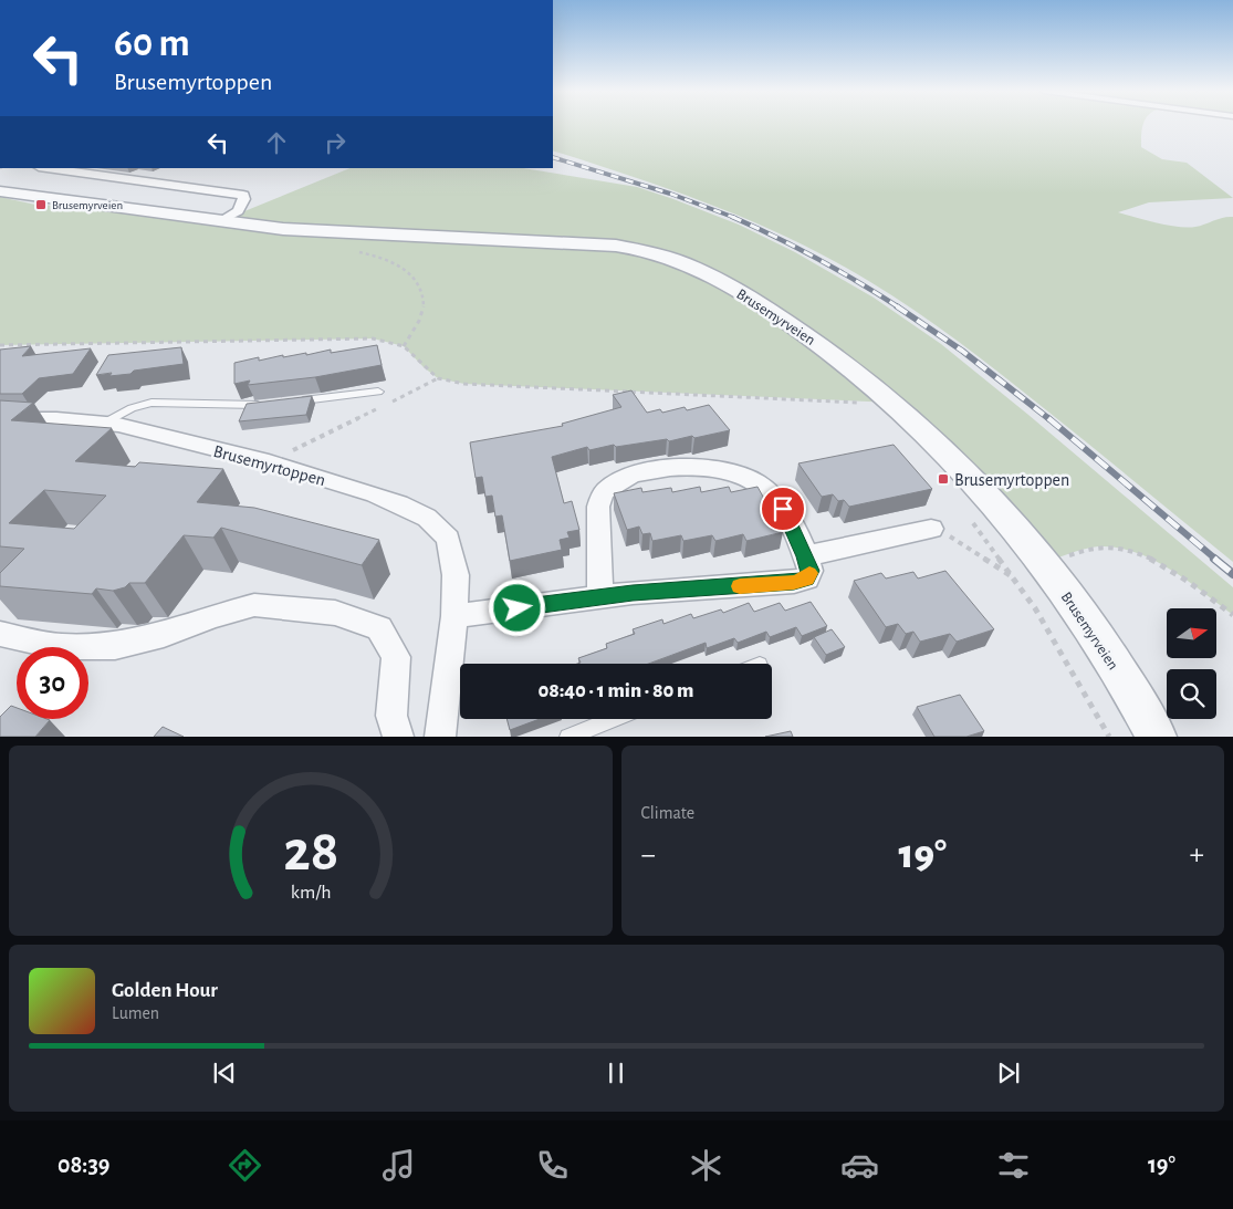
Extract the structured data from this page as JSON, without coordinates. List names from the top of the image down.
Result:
{
  "streets": {
    "street": ["Brusemyrveien", "Brusemyrtoppen"]
  },
  "places": {
    "transit": ["Brusemyrveien", "Brusemyrtoppen"]
  },
  "north": "right",
  "page": {
    "turn": ["60 m", "Brusemyrtoppen"],
    "limit": "30",
    "trip": "08:40 · 1 min · 80 m",
    "tile": "Climate",
    "heat": ["−", "19°", "+"],
    "song": ["Golden Hour", "Lumen"],
    "tabs": ["08:39", "19°"],
    "gauge": ["28", "km/h"]
  }
}
